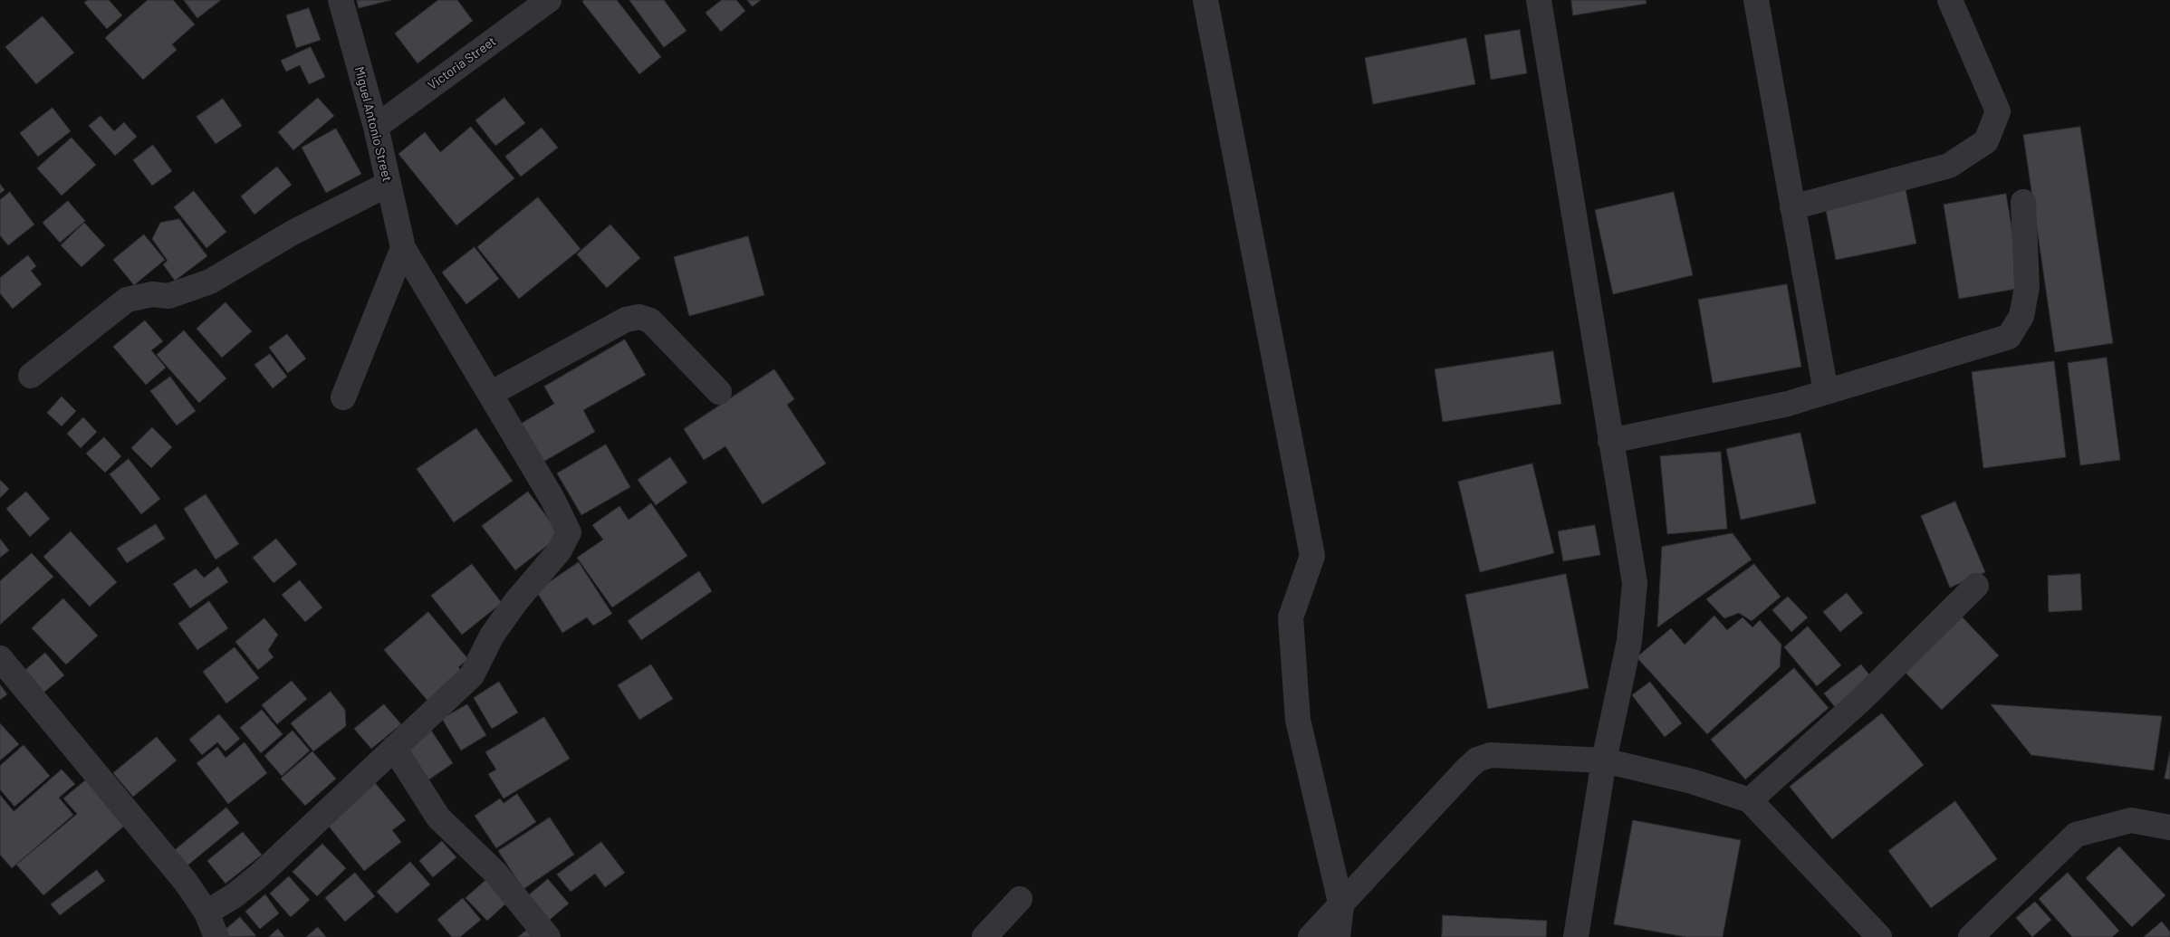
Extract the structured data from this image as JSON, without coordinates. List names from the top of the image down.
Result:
{
  "streets": {
    "street": ["Victoria Street", "Miguel Antonio Street"]
  },
  "crossings": [
    ["Victoria Street", "Miguel Antonio Street"]
  ]
}
